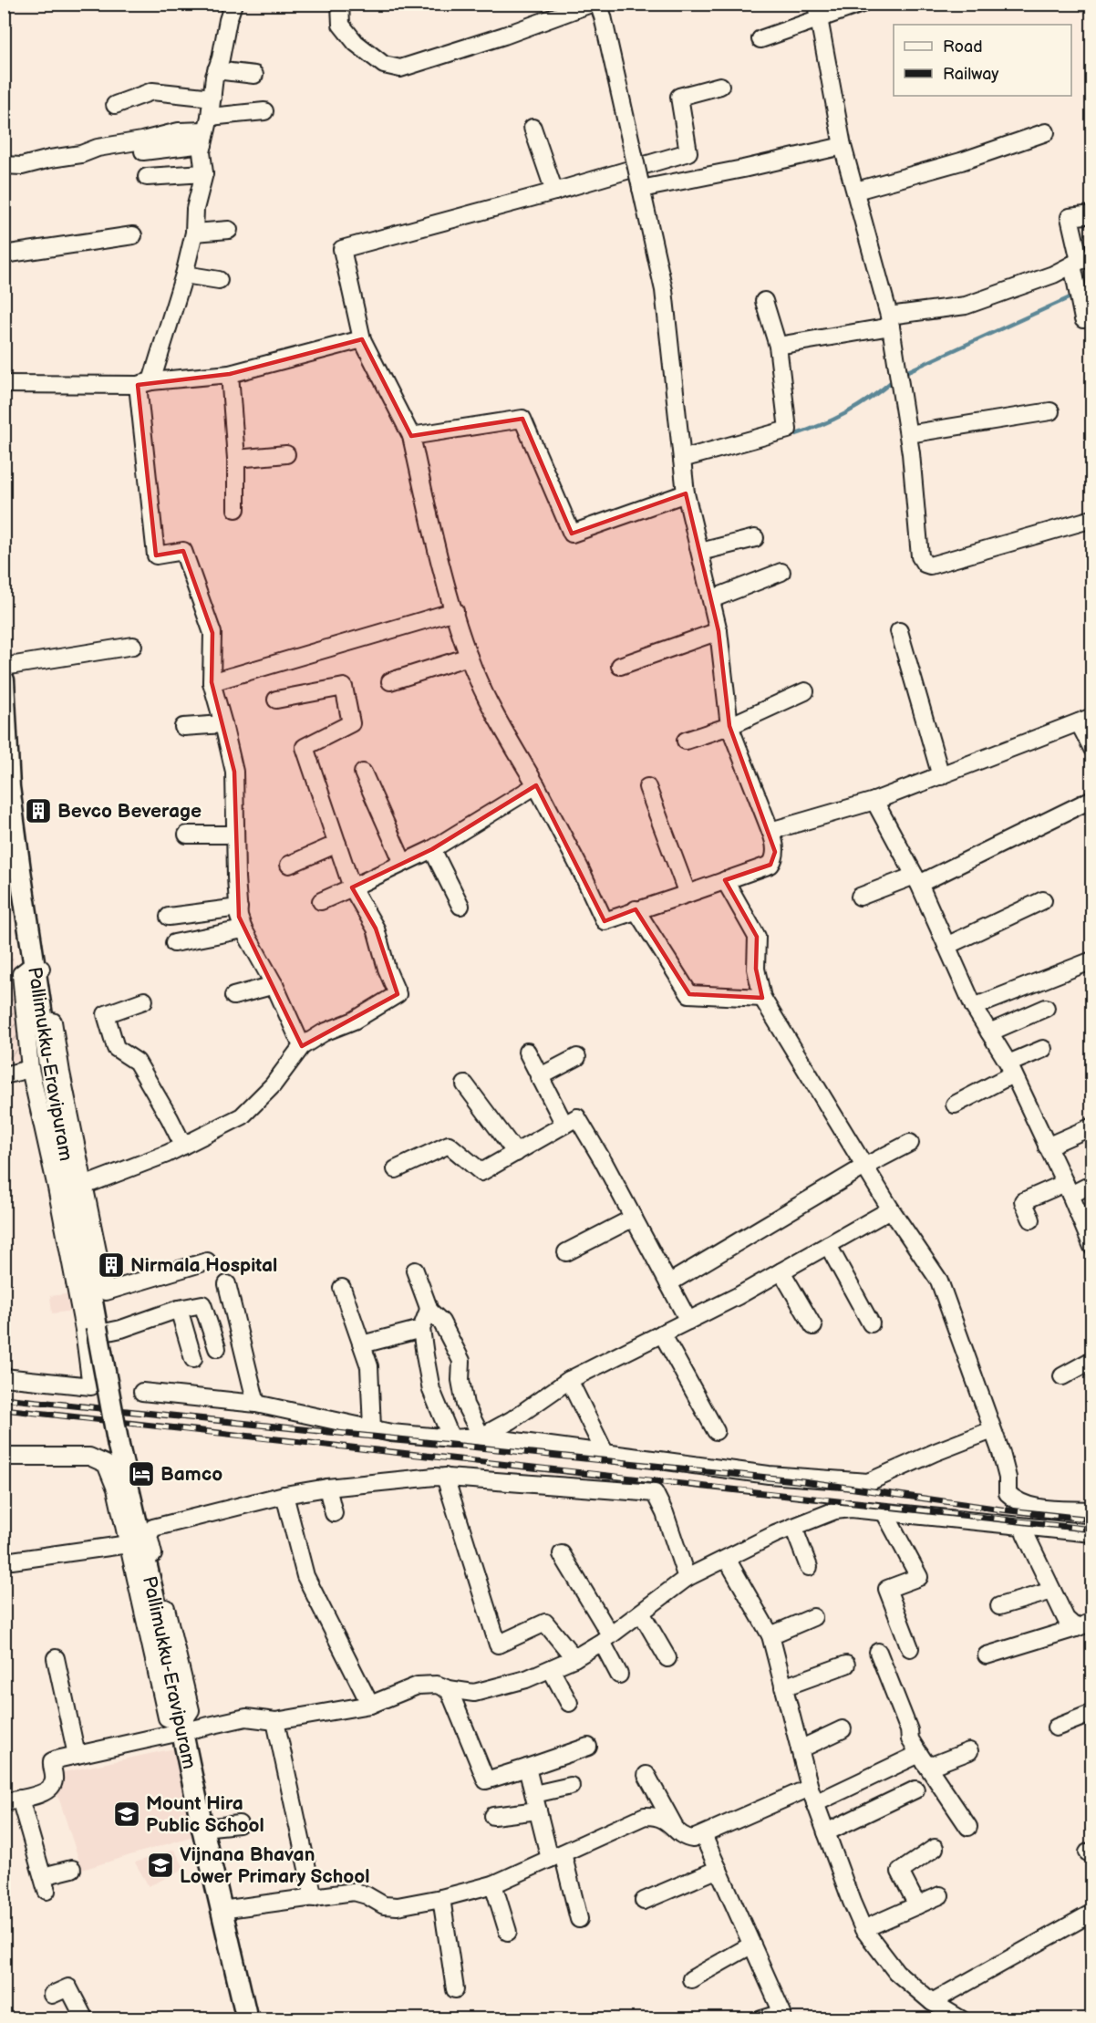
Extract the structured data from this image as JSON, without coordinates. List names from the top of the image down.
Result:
{
  "streets": {
    "main road": ["Pallimukku-Eravipuram"]
  },
  "places": {
    "building": ["Bevco Beverage", "Nirmala Hospital"],
    "hotel": ["Bamco"],
    "school or university": ["Mount Hira Public School", "Vijnana Bhavan Lower Primary School"]
  },
  "legend": ["Road", "Railway"]
}
